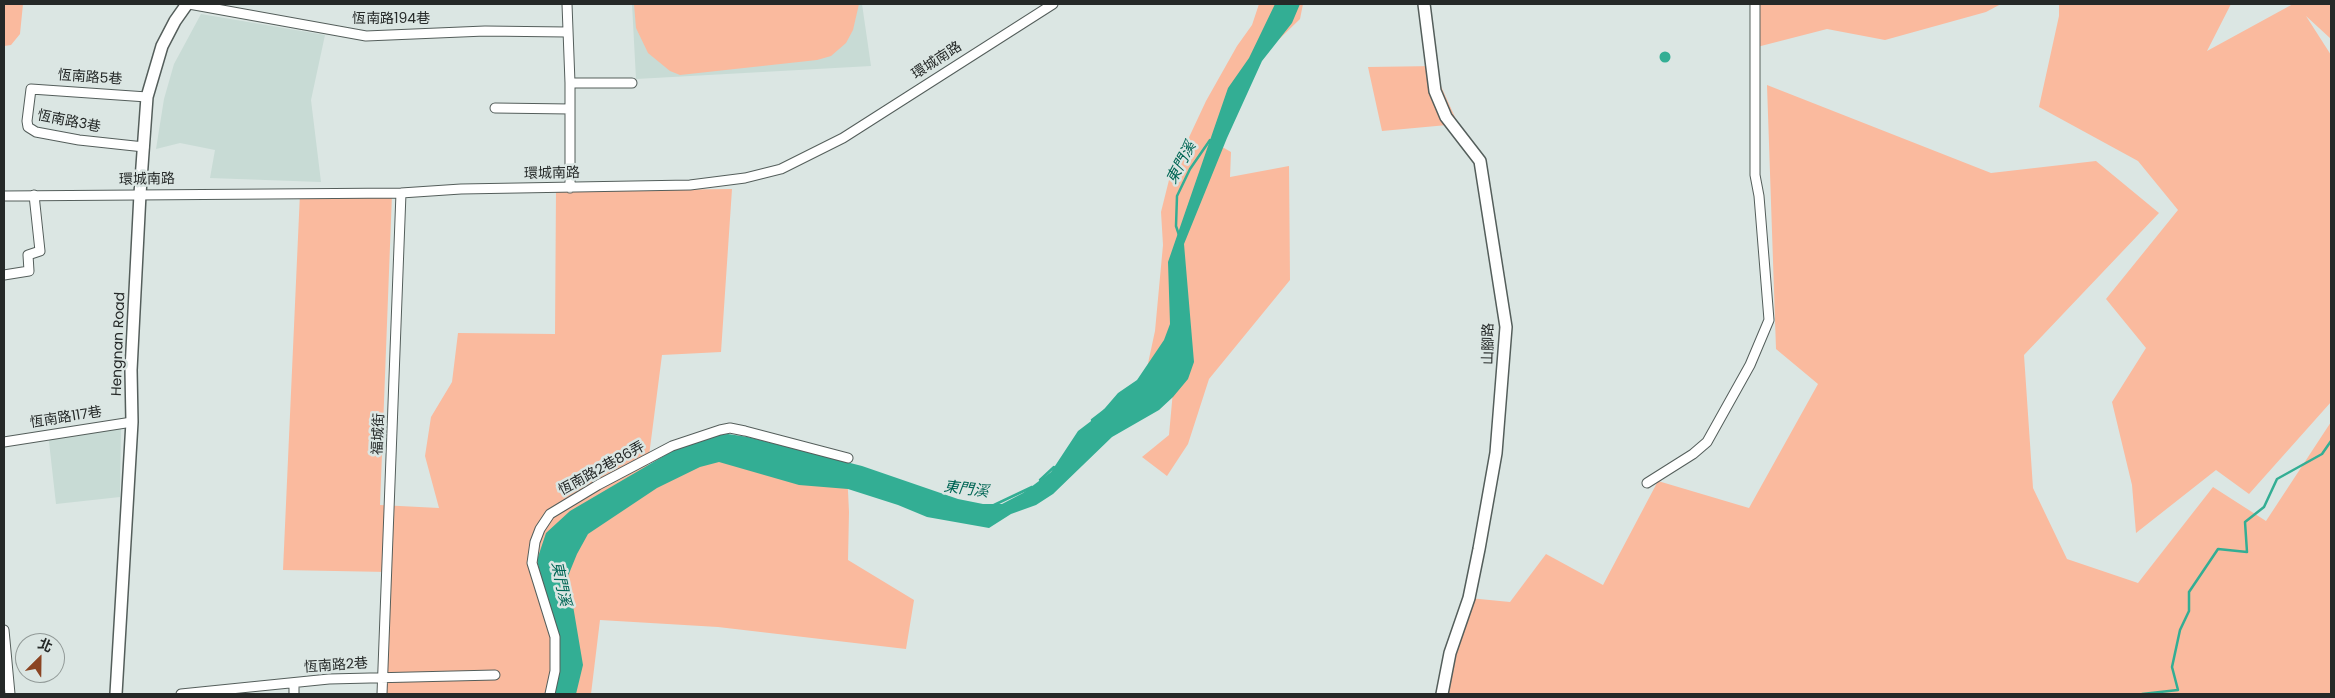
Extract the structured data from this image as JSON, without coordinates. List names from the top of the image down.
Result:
{
  "streets": {
    "street": [
      "恆南路194巷",
      "環城南路",
      "恆南路5巷",
      "恆南路3巷",
      "Hengnan Road",
      "山腳路",
      "恆南路117巷",
      "福城街",
      "恆南路2巷86弄",
      "恆南路2巷"
    ]
  },
  "crossings": [
    ["恆南路194巷", "Hengnan Road"],
    ["環城南路", "Hengnan Road"],
    ["環城南路", "福城街"],
    ["恆南路5巷", "恆南路3巷"],
    ["恆南路5巷", "Hengnan Road"],
    ["恆南路3巷", "Hengnan Road"],
    ["Hengnan Road", "恆南路117巷"],
    ["福城街", "恆南路2巷"]
  ],
  "water": ["東門溪"],
  "north": "top right"
}
